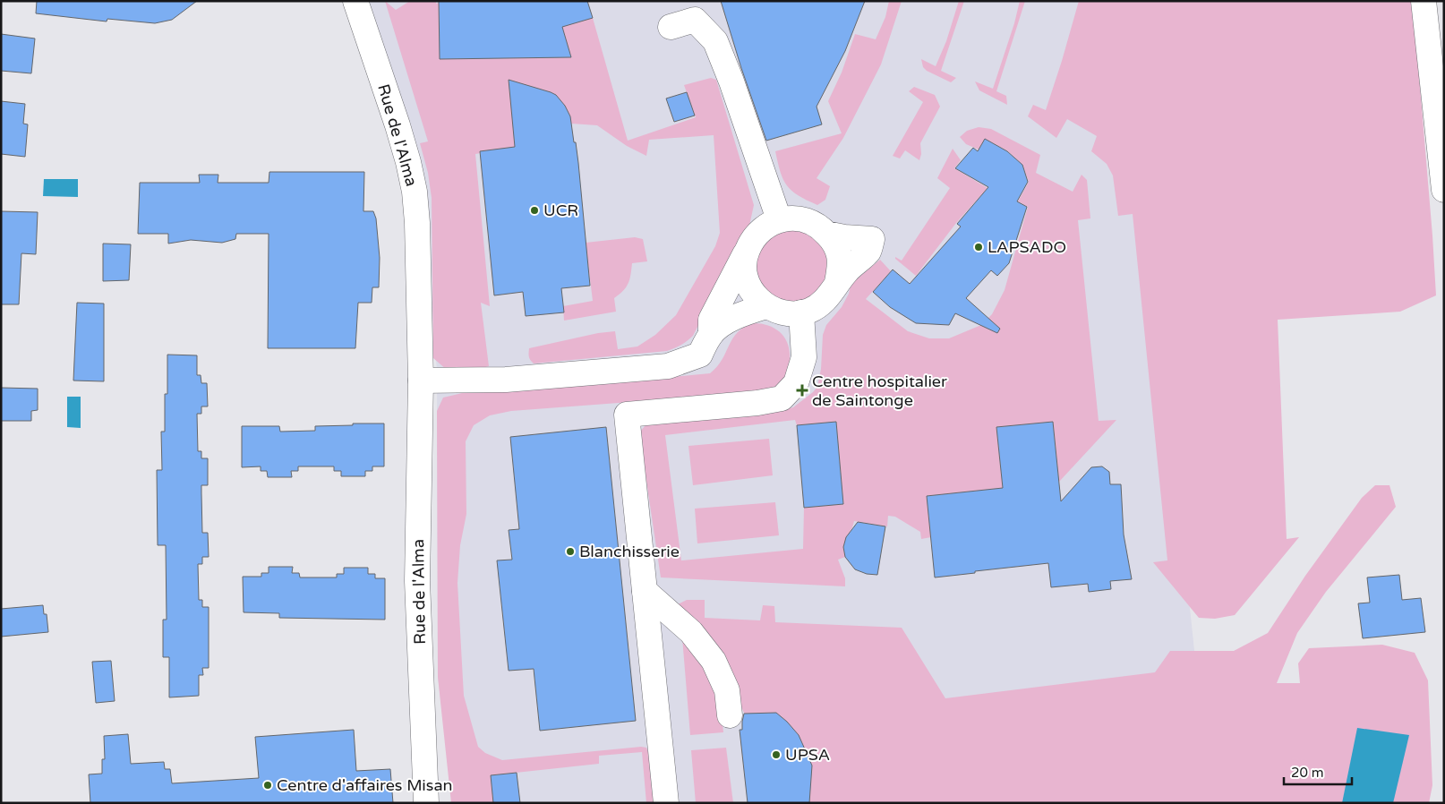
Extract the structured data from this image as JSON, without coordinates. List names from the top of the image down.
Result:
{
  "streets": {
    "street": ["Rue de l'Alma"]
  },
  "places": {
    "other": [
      "UCR",
      "LAPSADO",
      "Blanchisserie",
      "UPSA",
      "Centre d'affaires Misan"
    ],
    "health": ["Centre hospitalier de Saintonge"]
  },
  "scale_bar": "20 m"
}
